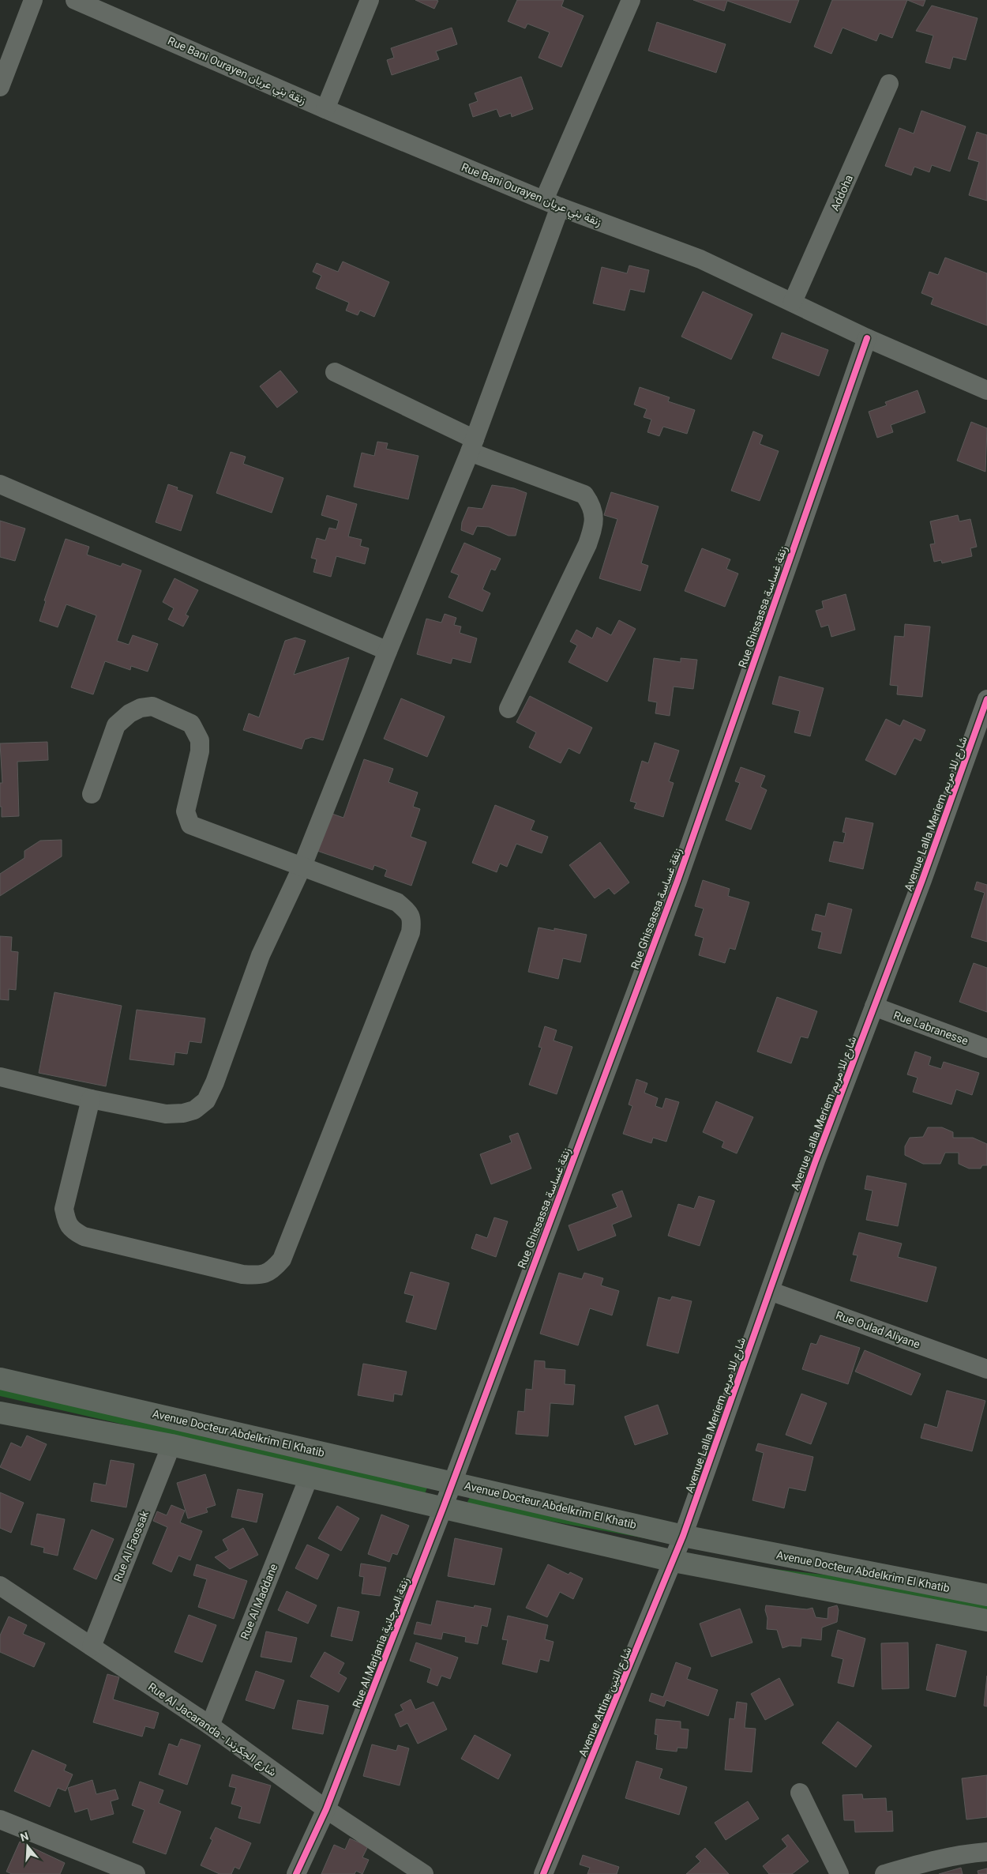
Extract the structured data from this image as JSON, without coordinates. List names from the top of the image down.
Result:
{
  "streets": {
    "main road": ["Avenue Docteur Abdelkrim El Khatib"],
    "street": [
      "Rue Bani Ourayen زنقة بني عريان",
      "Addoha",
      "Rue Ghissassa زنقة غساسة",
      "Avenue Lalla Meriem شارع للا مريم",
      "Rue Labranesse",
      "Rue Oulad Aliyane",
      "Rue Al Faossak",
      "Rue Al Maddane",
      "Rue Al Marjania زنقة المرجانية",
      "Avenue Attine شارع التين",
      "Rue Al Jacaranda - شارع الجكرندا"
    ]
  },
  "crossings": [
    ["Rue Bani Ourayen زنقة بني عريان", "Addoha"],
    ["Rue Bani Ourayen زنقة بني عريان", "Rue Ghissassa زنقة غساسة"],
    ["Rue Ghissassa زنقة غساسة", "Avenue Docteur Abdelkrim El Khatib"],
    ["Rue Ghissassa زنقة غساسة", "Rue Al Marjania زنقة المرجانية"],
    ["Avenue Lalla Meriem شارع للا مريم", "Rue Labranesse"],
    ["Avenue Lalla Meriem شارع للا مريم", "Rue Oulad Aliyane"],
    ["Avenue Lalla Meriem شارع للا مريم", "Avenue Docteur Abdelkrim El Khatib"],
    ["Avenue Lalla Meriem شارع للا مريم", "Avenue Attine شارع التين"],
    ["Avenue Docteur Abdelkrim El Khatib", "Rue Al Marjania زنقة المرجانية"],
    ["Avenue Docteur Abdelkrim El Khatib", "Avenue Attine شارع التين"],
    ["Rue Al Faossak", "Rue Al Jacaranda - شارع الجكرندا"],
    ["Rue Al Maddane", "Rue Al Jacaranda - شارع الجكرندا"],
    ["Rue Al Marjania زنقة المرجانية", "Rue Al Jacaranda - شارع الجكرندا"]
  ],
  "north": "top"
}
